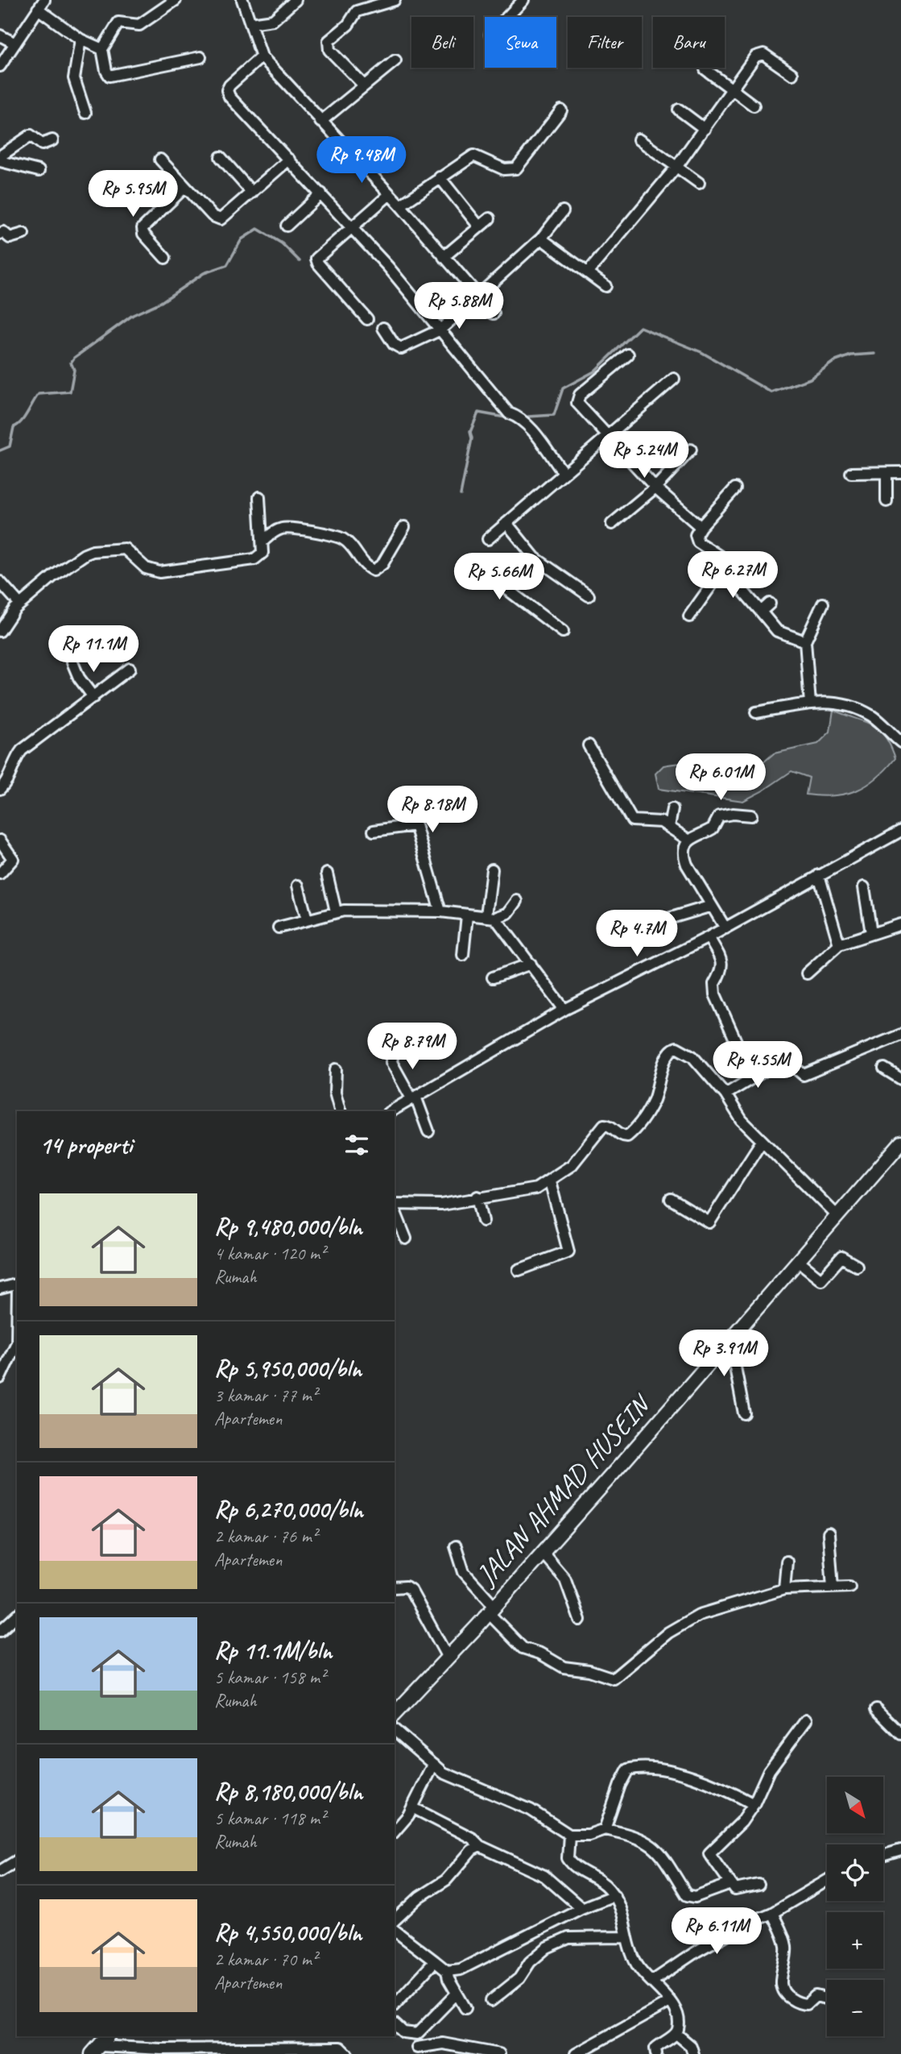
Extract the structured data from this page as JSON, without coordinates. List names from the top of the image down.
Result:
{
  "streets": {
    "main road": ["JALAN AHMAD HUSEIN"]
  },
  "north": "bottom right",
  "page": {
    "chip": [
      "Beli",
      "Sewa",
      "Filter",
      "Baru"
    ],
    "price": [
      "Rp 9.48M",
      "Rp 5.95M",
      "Rp 5.88M",
      "Rp 5.24M",
      "Rp 6.27M",
      "Rp 5.66M",
      "Rp 11.1M",
      "Rp 6.01M",
      "Rp 8.18M",
      "Rp 4.7M",
      "Rp 8.79M",
      "Rp 4.55M",
      "Rp 3.91M",
      "Rp 6.11M"
    ],
    "heading": "14 properti",
    "list": [
      {
        "name": "Rp 9,480,000/bln",
        "note": "4 kamar · 120 m² · Rumah"
      },
      {
        "name": "Rp 5,950,000/bln",
        "note": "3 kamar · 77 m² · Apartemen"
      },
      {
        "name": "Rp 6,270,000/bln",
        "note": "2 kamar · 76 m² · Apartemen"
      },
      {
        "name": "Rp 11.1M/bln",
        "note": "5 kamar · 158 m² · Rumah"
      },
      {
        "name": "Rp 8,180,000/bln",
        "note": "5 kamar · 118 m² · Rumah"
      },
      {
        "name": "Rp 4,550,000/bln",
        "note": "2 kamar · 70 m² · Apartemen"
      }
    ],
    "map_buttons": ["+", "−"]
  }
}
